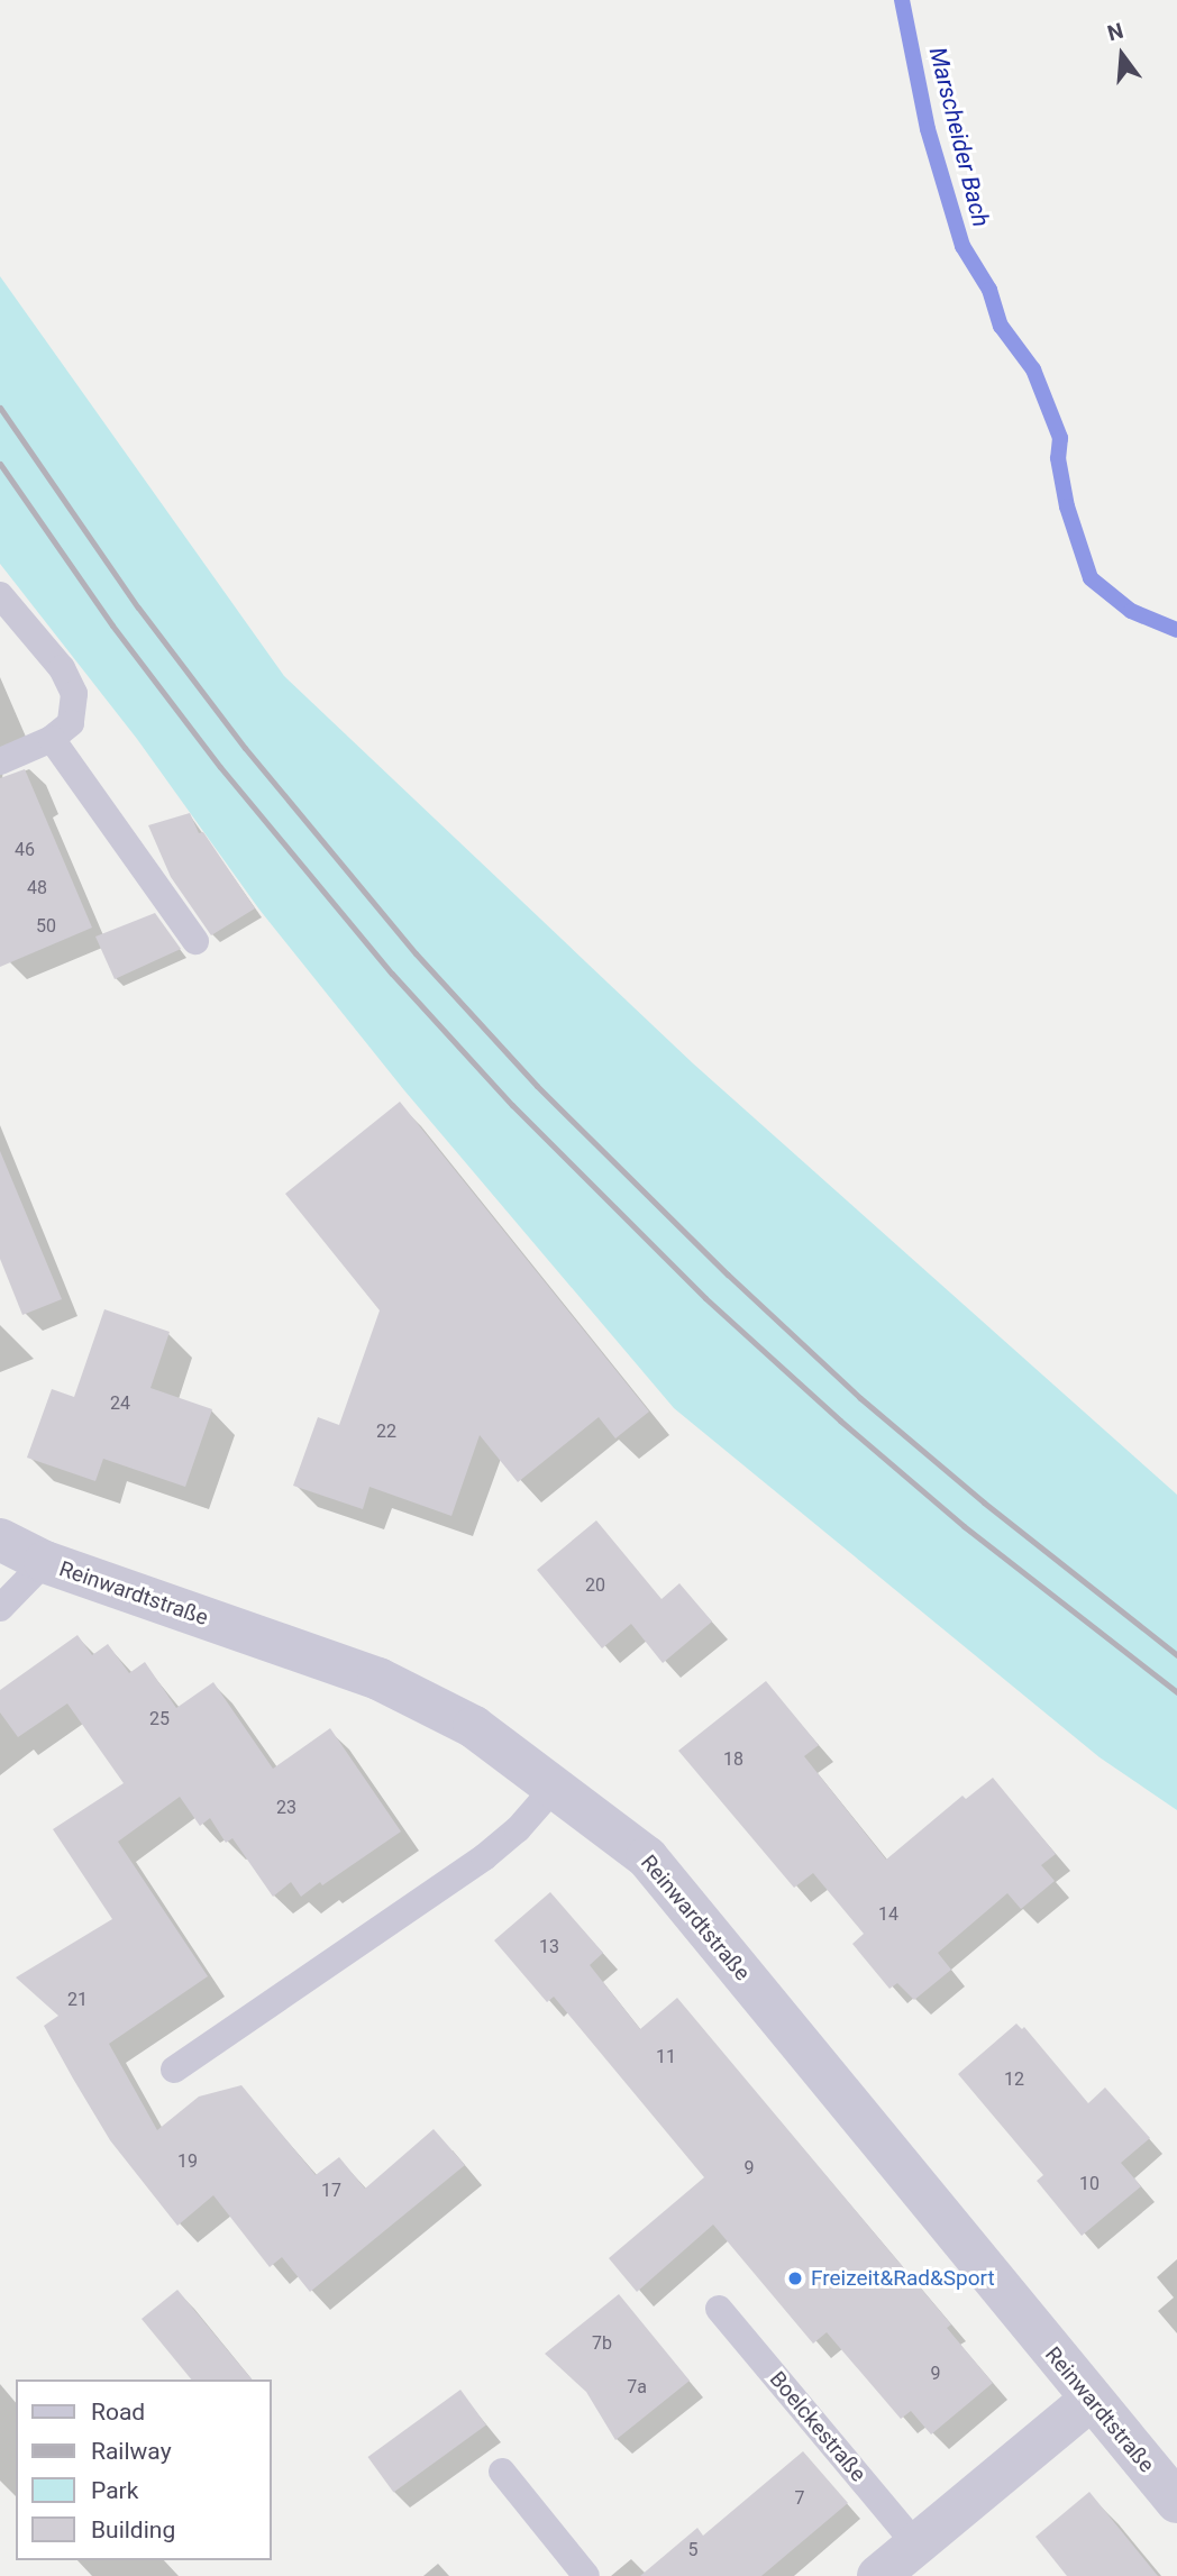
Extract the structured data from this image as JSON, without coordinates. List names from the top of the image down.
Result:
{
  "streets": {
    "street": ["Reinwardtstraße"],
    "lane": ["Boelckestraße"]
  },
  "water": ["Marscheider Bach"],
  "places": ["Freizeit&Rad&Sport"],
  "house_numbers": [
    "46",
    "48",
    "50",
    "24",
    "22",
    "20",
    "25",
    "18",
    "23",
    "14",
    "13",
    "21",
    "11",
    "12",
    "19",
    "9",
    "10",
    "17",
    "7b",
    "9",
    "7a",
    "7",
    "5"
  ],
  "legend": [
    "Road",
    "Railway",
    "Park",
    "Building"
  ],
  "north": "top"
}
